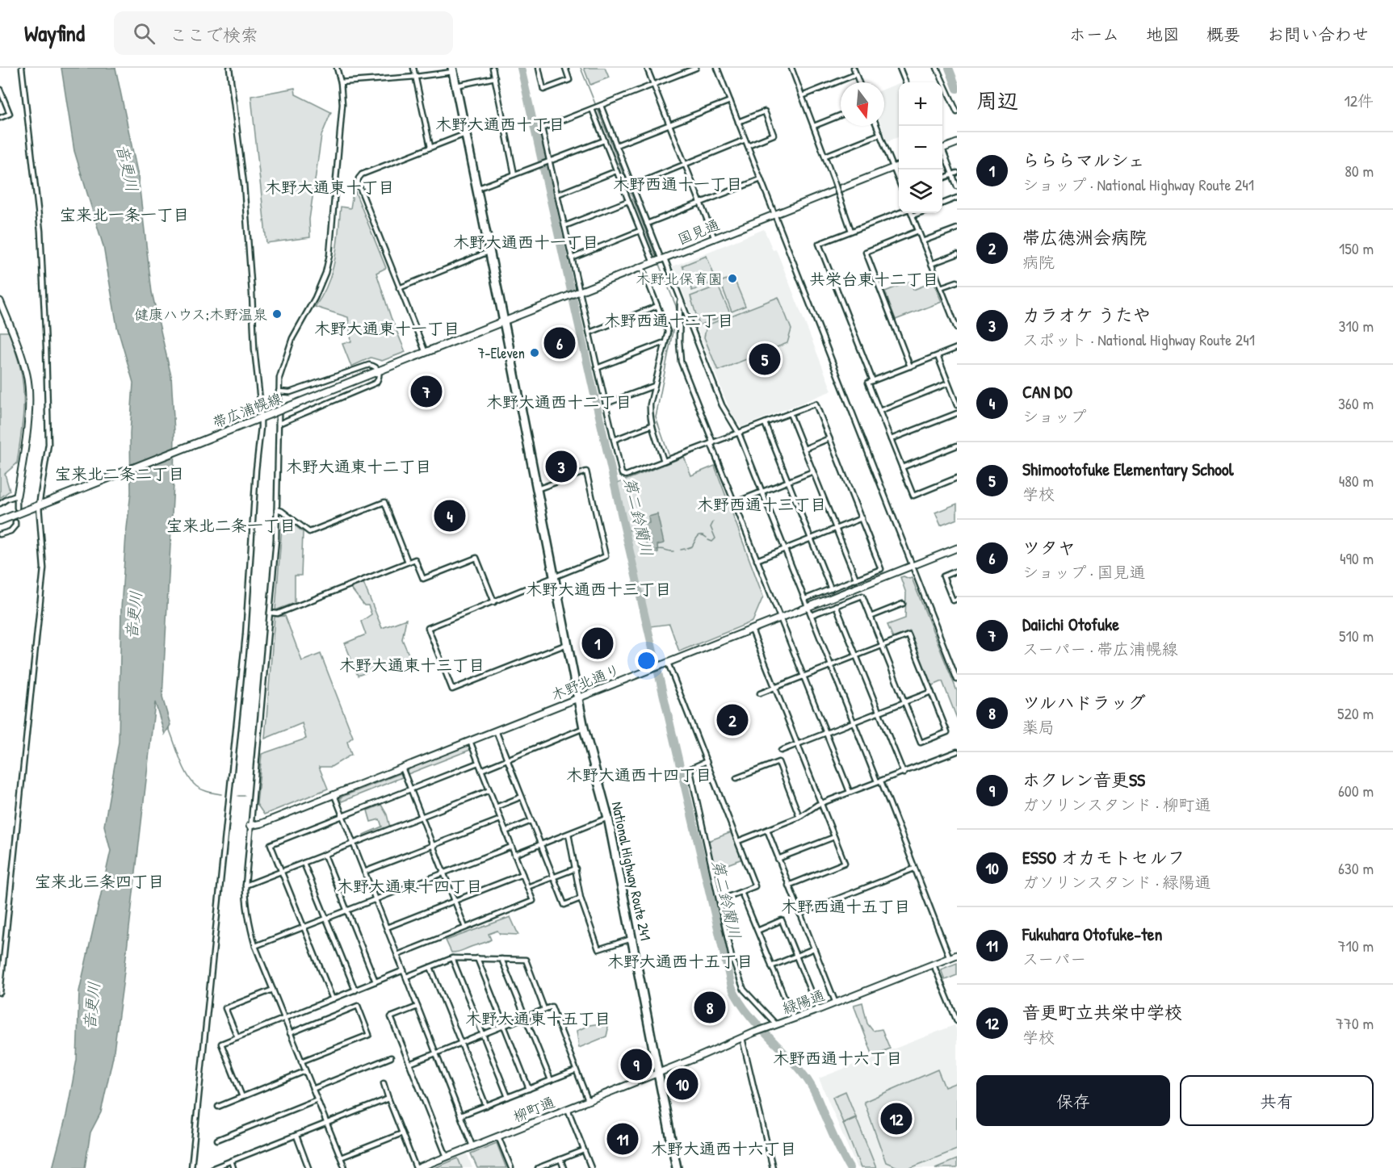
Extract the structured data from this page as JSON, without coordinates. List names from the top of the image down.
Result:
{
  "streets": {
    "highway": ["National Highway Route 241"],
    "main road": ["帯広浦幌線"],
    "street": [
      "国見通",
      "木野北通り",
      "緑陽通",
      "柳町通"
    ]
  },
  "crossings": [
    ["国見通", "帯広浦幌線"],
    ["国見通", "National Highway Route 241"],
    ["帯広浦幌線", "National Highway Route 241"],
    ["木野北通り", "National Highway Route 241"],
    ["National Highway Route 241", "緑陽通"],
    ["National Highway Route 241", "柳町通"],
    ["緑陽通", "柳町通"]
  ],
  "districts": [
    "木野大通西十丁目",
    "木野西通十一丁目",
    "木野大通東十丁目",
    "宝来北一条一丁目",
    "木野大通西十一丁目",
    "共栄台東十二丁目",
    "木野西通十二丁目",
    "木野大通東十一丁目",
    "木野大通西十二丁目",
    "木野大通東十二丁目",
    "宝来北二条二丁目",
    "木野西通十三丁目",
    "宝来北二条一丁目",
    "木野大通西十三丁目",
    "木野大通東十三丁目",
    "木野大通西十四丁目",
    "宝来北三条四丁目",
    "木野大通東十四丁目",
    "木野西通十五丁目",
    "木野大通西十五丁目",
    "木野大通東十五丁目",
    "木野西通十六丁目",
    "木野大通西十六丁目"
  ],
  "water": ["音更川", "第二鈴蘭川"],
  "places": ["木野北保育園", "健康ハウス;木野温泉", "7-Eleven"],
  "north": "bottom",
  "page": {
    "header": "Wayfind",
    "search": "ここで検索",
    "nav": [
      "ホーム",
      "地図",
      "概要",
      "お問い合わせ"
    ],
    "heading": ["周辺", "12件"],
    "map_buttons": ["+", "−"],
    "list": [
      {
        "mark": "1",
        "name": "らららマルシェ",
        "note": "ショップ · National Highway Route 241",
        "value": "80 m"
      },
      {
        "mark": "2",
        "name": "帯広徳洲会病院",
        "note": "病院",
        "value": "150 m"
      },
      {
        "mark": "3",
        "name": "カラオケ うたや",
        "note": "スポット · National Highway Route 241",
        "value": "310 m"
      },
      {
        "mark": "4",
        "name": "CAN DO",
        "note": "ショップ",
        "value": "360 m"
      },
      {
        "mark": "5",
        "name": "Shimootofuke Elementary School",
        "note": "学校",
        "value": "480 m"
      },
      {
        "mark": "6",
        "name": "ツタヤ",
        "note": "ショップ · 国見通",
        "value": "490 m"
      },
      {
        "mark": "7",
        "name": "Daiichi Otofuke",
        "note": "スーパー · 帯広浦幌線",
        "value": "510 m"
      },
      {
        "mark": "8",
        "name": "ツルハドラッグ",
        "note": "薬局",
        "value": "520 m"
      },
      {
        "mark": "9",
        "name": "ホクレン音更SS",
        "note": "ガソリンスタンド · 柳町通",
        "value": "600 m"
      },
      {
        "mark": "10",
        "name": "ESSO オカモトセルフ",
        "note": "ガソリンスタンド · 緑陽通",
        "value": "630 m"
      },
      {
        "mark": "11",
        "name": "Fukuhara Otofuke-ten",
        "note": "スーパー",
        "value": "710 m"
      },
      {
        "mark": "12",
        "name": "音更町立共栄中学校",
        "note": "学校",
        "value": "770 m"
      }
    ],
    "pins": [
      "6",
      "5",
      "7",
      "3",
      "4",
      "1",
      "2",
      "8",
      "9",
      "10",
      "12",
      "11"
    ],
    "buttons": ["保存", "共有"]
  }
}
